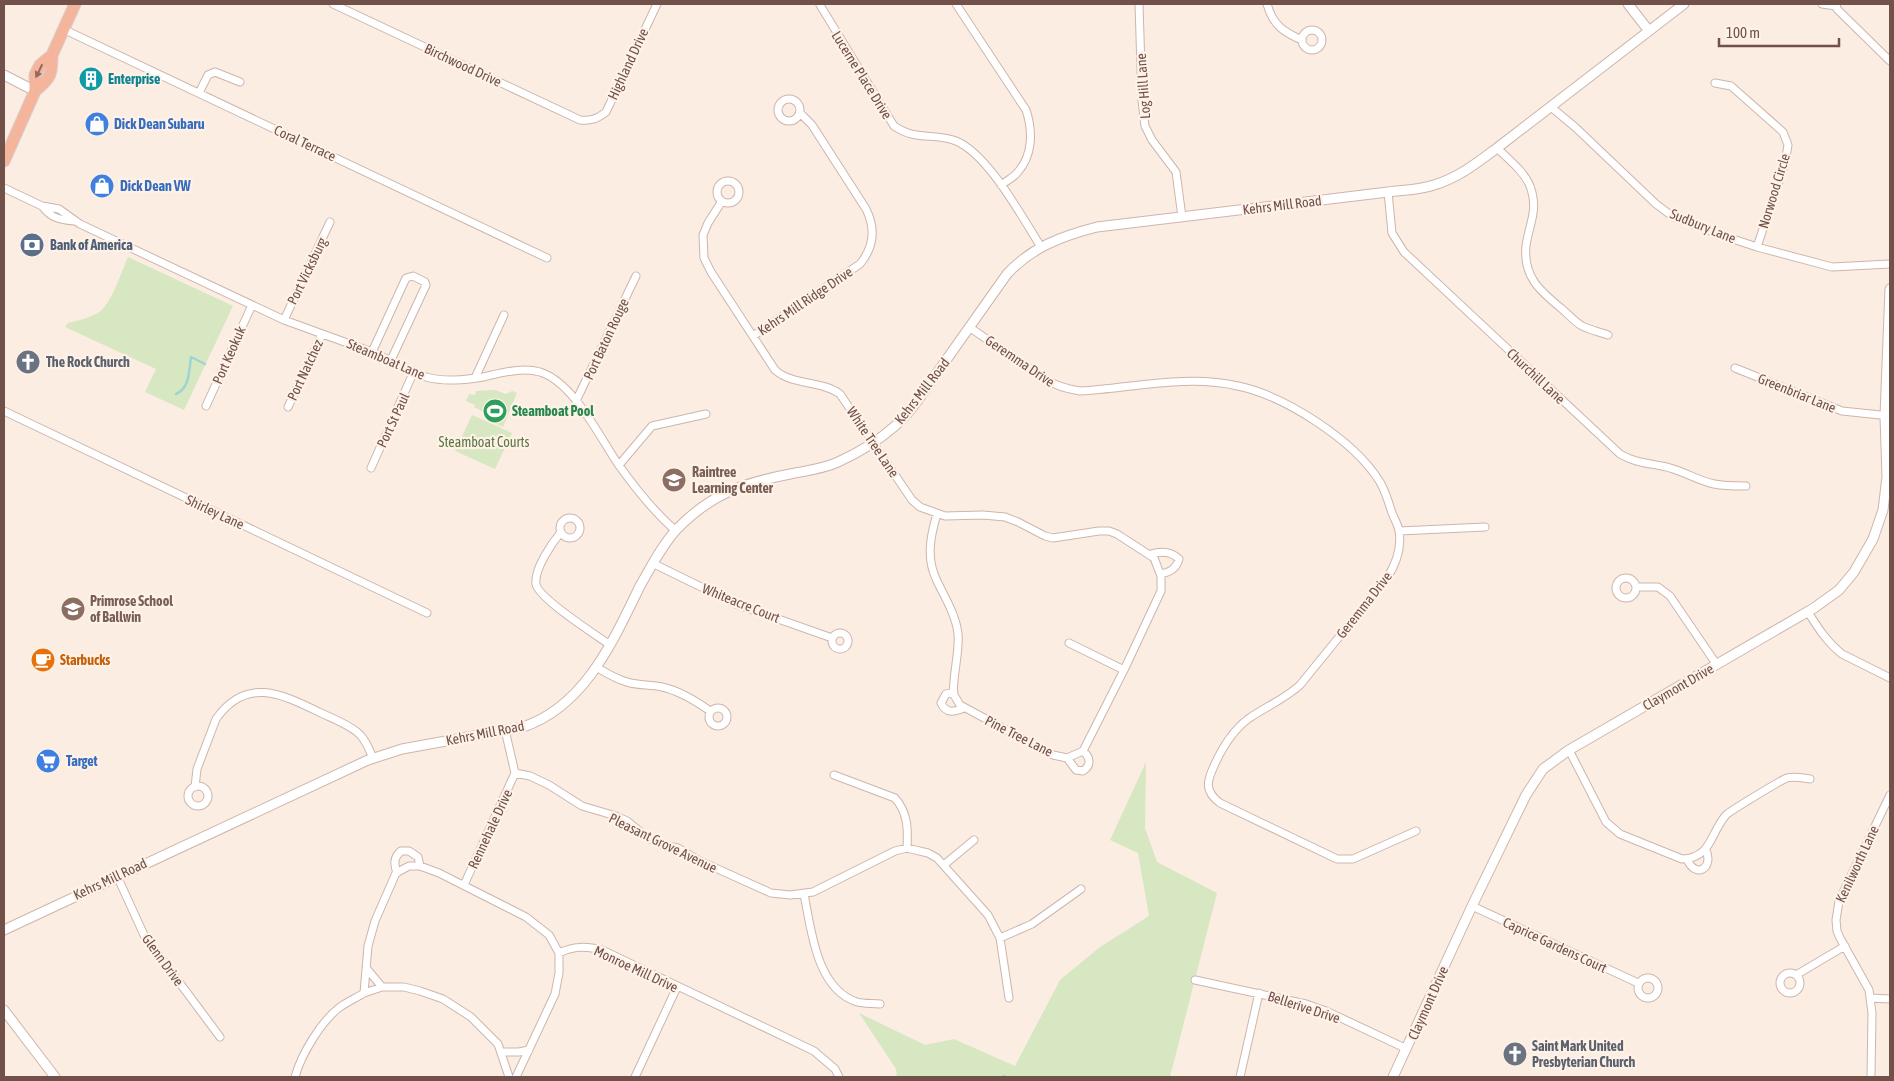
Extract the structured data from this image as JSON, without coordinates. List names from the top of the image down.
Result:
{
  "streets": {
    "street": [
      "Highland Drive",
      "Birchwood Drive",
      "Lucerne Place Drive",
      "Log Hill Lane",
      "Coral Terrace",
      "Norwood Circle",
      "Kehrs Mill Road",
      "Sudbury Lane",
      "Port Vicksburg",
      "Kehrs Mill Ridge Drive",
      "Port Baton Rouge",
      "Port Keokuk",
      "Steamboat Lane",
      "Geremma Drive",
      "Port Natchez",
      "Churchill Lane",
      "Greenbriar Lane",
      "Port St Paul",
      "White Tree Lane",
      "Shirley Lane",
      "Whiteacre Court",
      "Claymont Drive",
      "Pine Tree Lane",
      "Rennehale Drive",
      "Pleasant Grove Avenue",
      "Kenilworth Lane",
      "Caprice Gardens Court",
      "Glenn Drive",
      "Monroe Mill Drive",
      "Bellerive Drive"
    ]
  },
  "crossings": [
    ["Highland Drive", "Birchwood Drive"],
    ["Lucerne Place Drive", "Kehrs Mill Road"],
    ["Log Hill Lane", "Kehrs Mill Road"],
    ["Norwood Circle", "Sudbury Lane"],
    ["Kehrs Mill Road", "Sudbury Lane"],
    ["Kehrs Mill Road", "Steamboat Lane"],
    ["Kehrs Mill Road", "Geremma Drive"],
    ["Kehrs Mill Road", "Churchill Lane"],
    ["Kehrs Mill Road", "White Tree Lane"],
    ["Kehrs Mill Road", "Whiteacre Court"],
    ["Kehrs Mill Road", "Glenn Drive"],
    ["Port Vicksburg", "Steamboat Lane"],
    ["Kehrs Mill Ridge Drive", "White Tree Lane"],
    ["Port Baton Rouge", "Steamboat Lane"],
    ["Port Keokuk", "Steamboat Lane"],
    ["Steamboat Lane", "Port Natchez"],
    ["Steamboat Lane", "Port St Paul"],
    ["Greenbriar Lane", "Claymont Drive"],
    ["White Tree Lane", "Pine Tree Lane"],
    ["Claymont Drive", "Caprice Gardens Court"],
    ["Claymont Drive", "Bellerive Drive"],
    ["Rennehale Drive", "Pleasant Grove Avenue"]
  ],
  "parks": ["Steamboat Courts"],
  "places": {
    "building": ["Enterprise"],
    "shop": ["Dick Dean Subaru", "Dick Dean VW"],
    "bank": ["Bank of America"],
    "church": ["The Rock Church", "Saint Mark United Presbyterian Church"],
    "sports": ["Steamboat Pool"],
    "school or university": ["Raintree Learning Center", "Primrose School of Ballwin"],
    "cafe": ["Starbucks"],
    "supermarket": ["Target"]
  },
  "scale_bar": "100 m"
}
